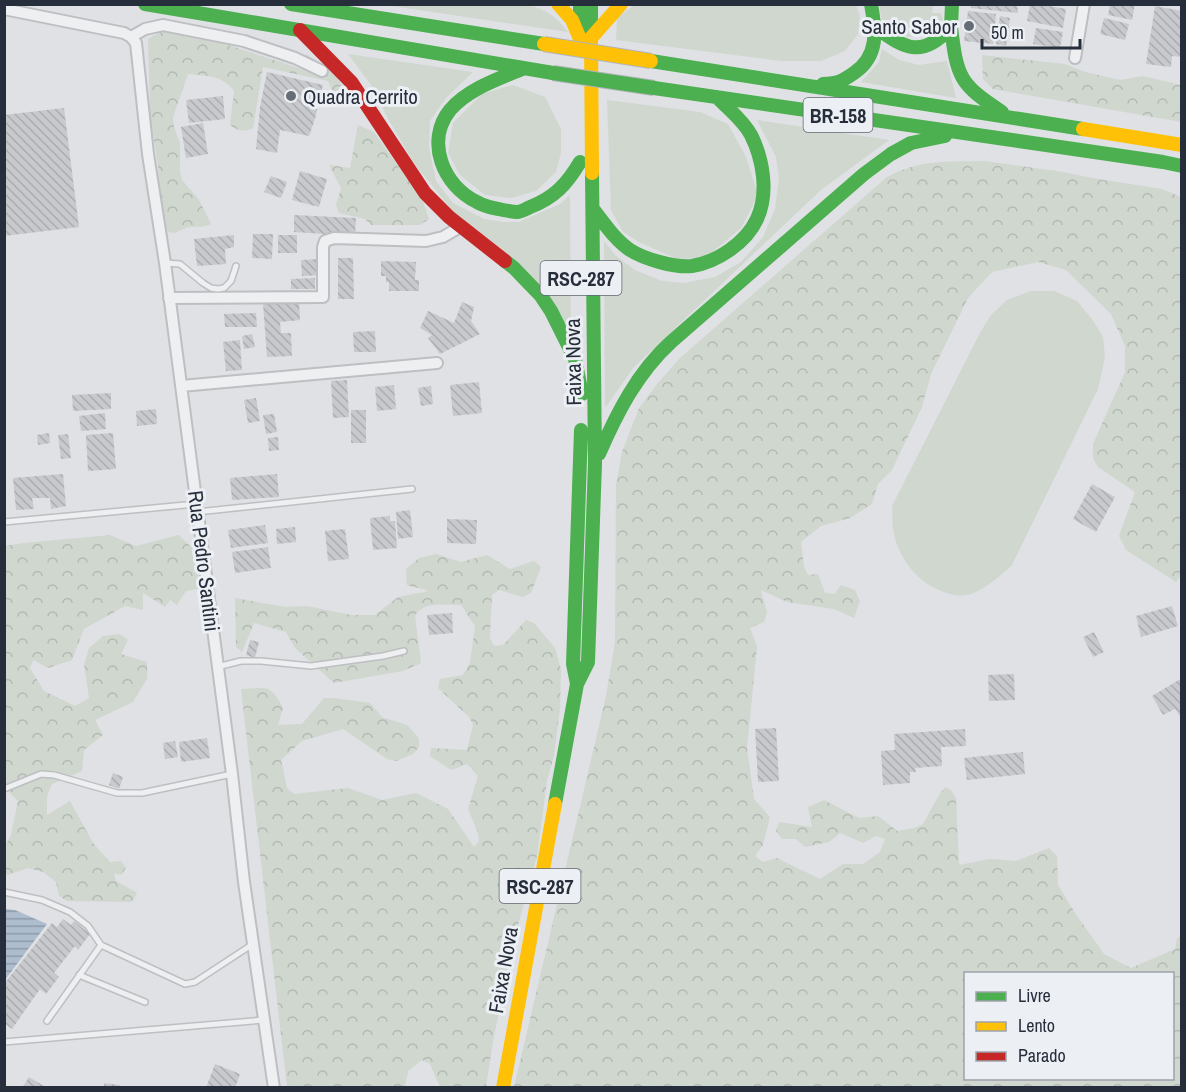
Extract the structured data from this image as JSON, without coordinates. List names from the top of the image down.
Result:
{
  "streets": {
    "main road": ["BR-158", "RSC-287", "Faixa Nova"],
    "street": ["Rua Pedro Santini"]
  },
  "places": ["Santo Sabor", "Quadra Cerrito"],
  "legend": ["Livre", "Lento", "Parado"],
  "scale_bar": "50 m"
}
